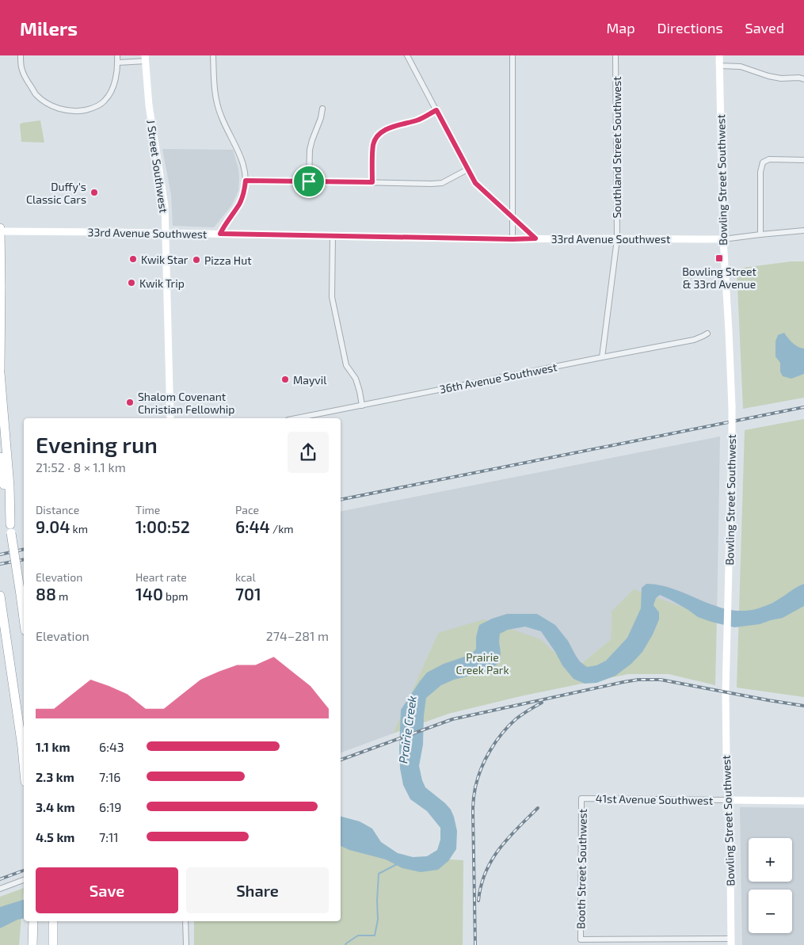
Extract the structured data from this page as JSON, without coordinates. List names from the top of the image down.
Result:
{
  "streets": {
    "street": [
      "Southland Street Southwest",
      "J Street Southwest",
      "Bowling Street Southwest",
      "33rd Avenue Southwest",
      "36th Avenue Southwest",
      "41st Avenue Southwest",
      "Booth Street Southwest"
    ]
  },
  "crossings": [
    ["Southland Street Southwest", "33rd Avenue Southwest"],
    ["Southland Street Southwest", "36th Avenue Southwest"],
    ["J Street Southwest", "33rd Avenue Southwest"],
    ["Bowling Street Southwest", "33rd Avenue Southwest"],
    ["Bowling Street Southwest", "41st Avenue Southwest"],
    ["41st Avenue Southwest", "Booth Street Southwest"]
  ],
  "water": ["Prairie Creek"],
  "parks": ["Prairie Creek Park"],
  "places": {
    "other": [
      "Duffy's Classic Cars",
      "Kwik Star",
      "Pizza Hut",
      "Kwik Trip",
      "Mayvil",
      "Shalom Covenant Christian Fellowhip"
    ],
    "transit": ["Bowling Street & 33rd Avenue"]
  },
  "page": {
    "header": "Milers",
    "nav": ["Map", "Directions", "Saved"],
    "heading": ["Evening run", "21:52 · 8 × 1.1 km"],
    "stats": [
      ["Distance", "9.04 km"],
      ["Time", "1:00:52"],
      ["Pace", "6:44 /km"],
      ["Elevation", "88 m"],
      ["Heart rate", "140 bpm"],
      ["kcal", "701"]
    ],
    "chart": ["Elevation", "274–281 m"],
    "list": [
      {
        "name": "1.1 km",
        "note": "6:43"
      },
      {
        "name": "2.3 km",
        "note": "7:16"
      },
      {
        "name": "3.4 km",
        "note": "6:19"
      },
      {
        "name": "4.5 km",
        "note": "7:11"
      }
    ],
    "map_buttons": ["+", "−"],
    "buttons": ["Save", "Share"]
  }
}
